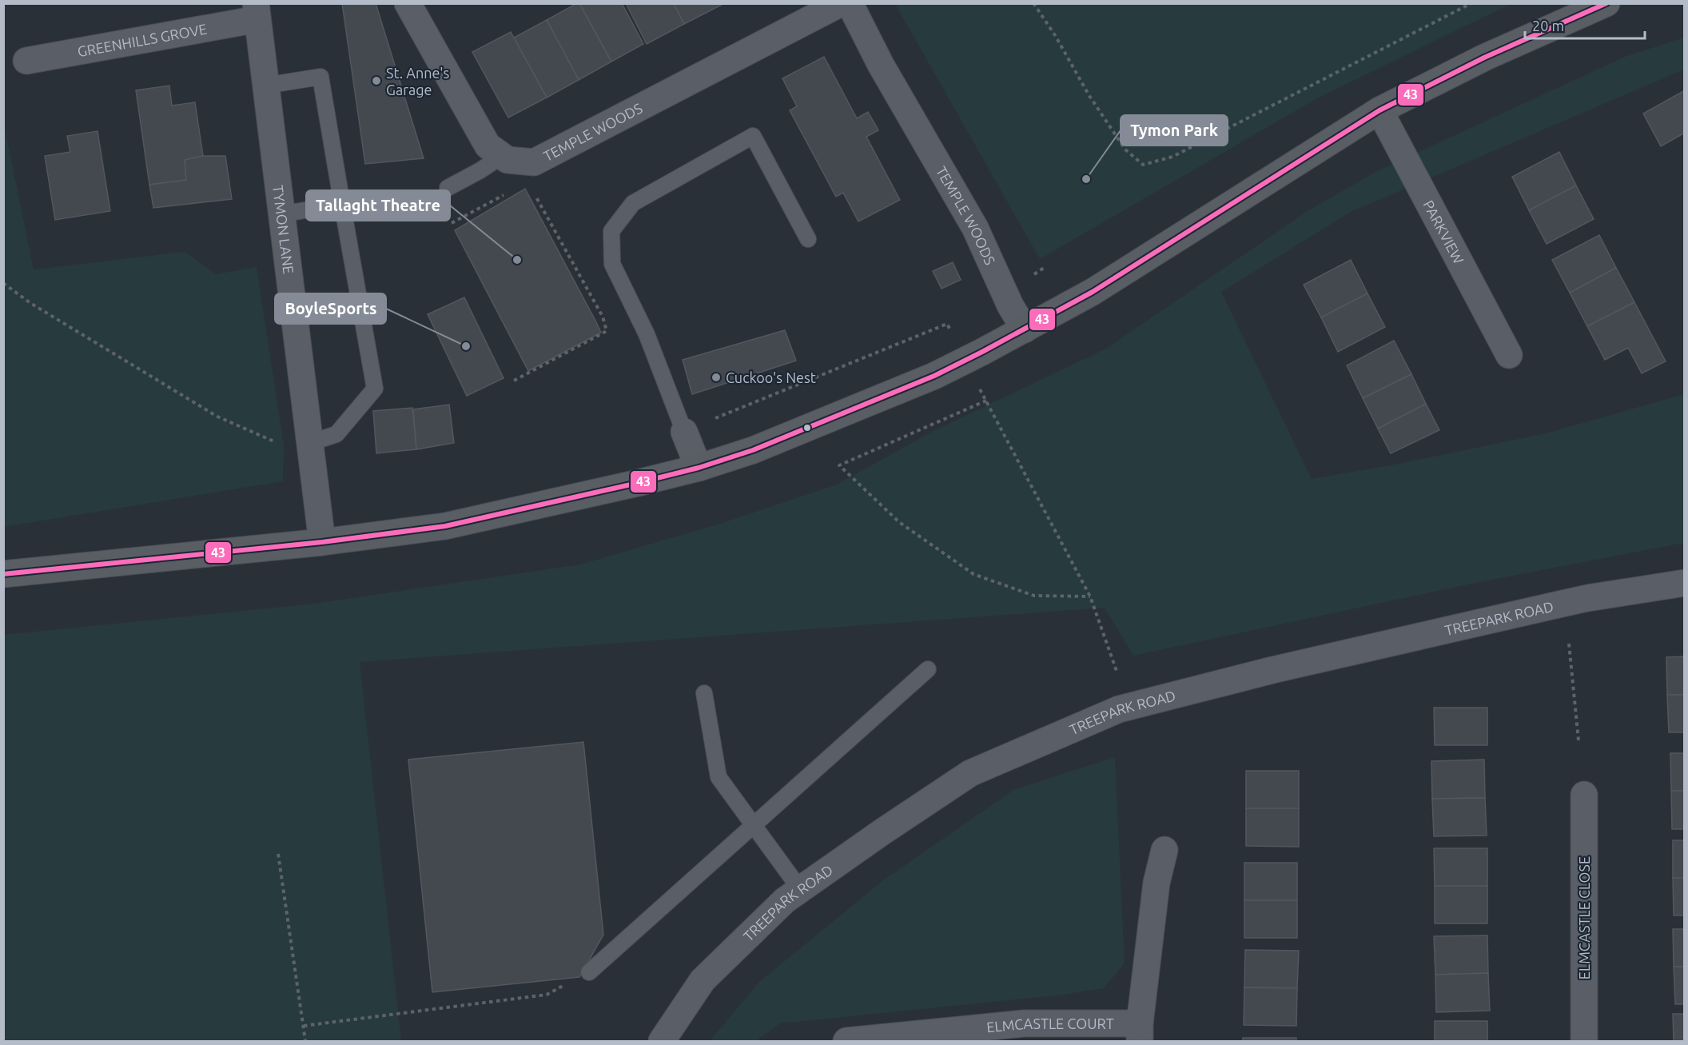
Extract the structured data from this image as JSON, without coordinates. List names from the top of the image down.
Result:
{
  "streets": {
    "street": [
      "GREENHILLS GROVE",
      "TEMPLE WOODS",
      "TYMON LANE",
      "PARKVIEW",
      "TREEPARK ROAD",
      "ELMCASTLE CLOSE",
      "ELMCASTLE COURT"
    ]
  },
  "crossings": [
    ["GREENHILLS GROVE", "TYMON LANE"]
  ],
  "places": [
    "St. Anne's Garage",
    "Tymon Park",
    "Tallaght Theatre",
    "BoyleSports",
    "Cuckoo's Nest"
  ],
  "lines": ["transit line 43"],
  "scale_bar": "20 m"
}
